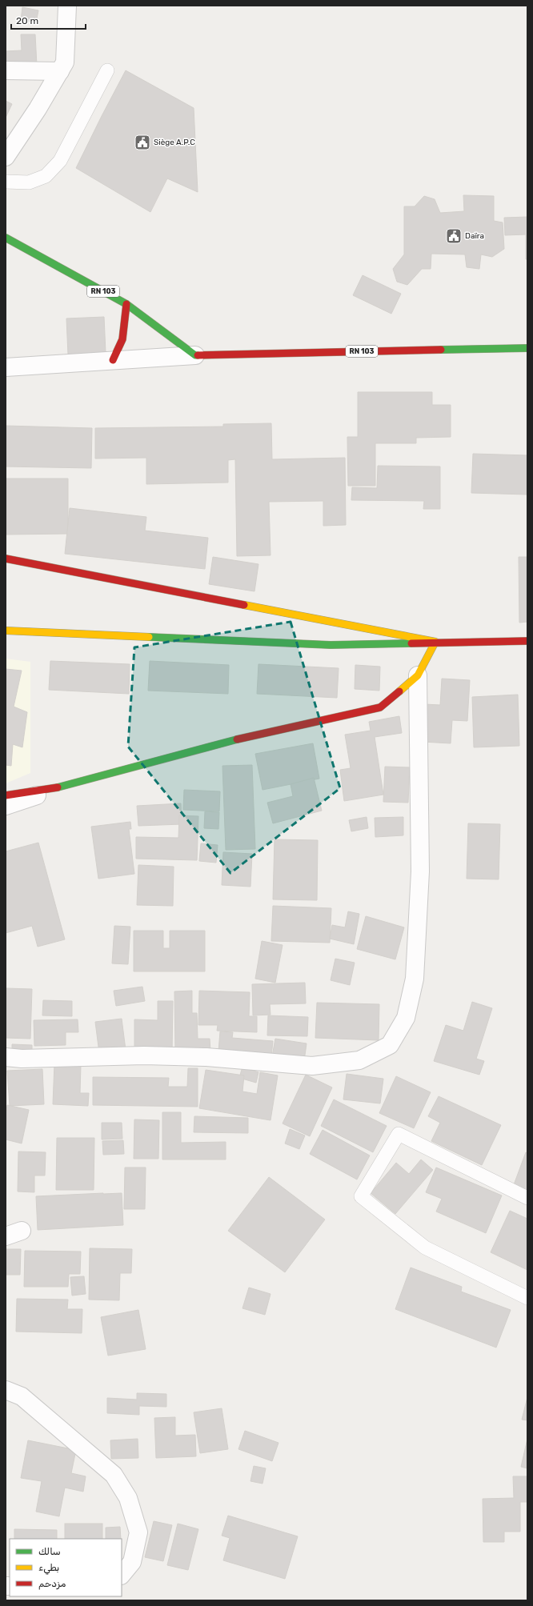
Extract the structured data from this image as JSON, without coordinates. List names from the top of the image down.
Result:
{
  "streets": {
    "street": ["RN 103"]
  },
  "places": {
    "public building": ["Siège A.P.C", "Daïra"]
  },
  "legend": ["سالك", "بطيء", "مزدحم"],
  "scale_bar": "20 m"
}
